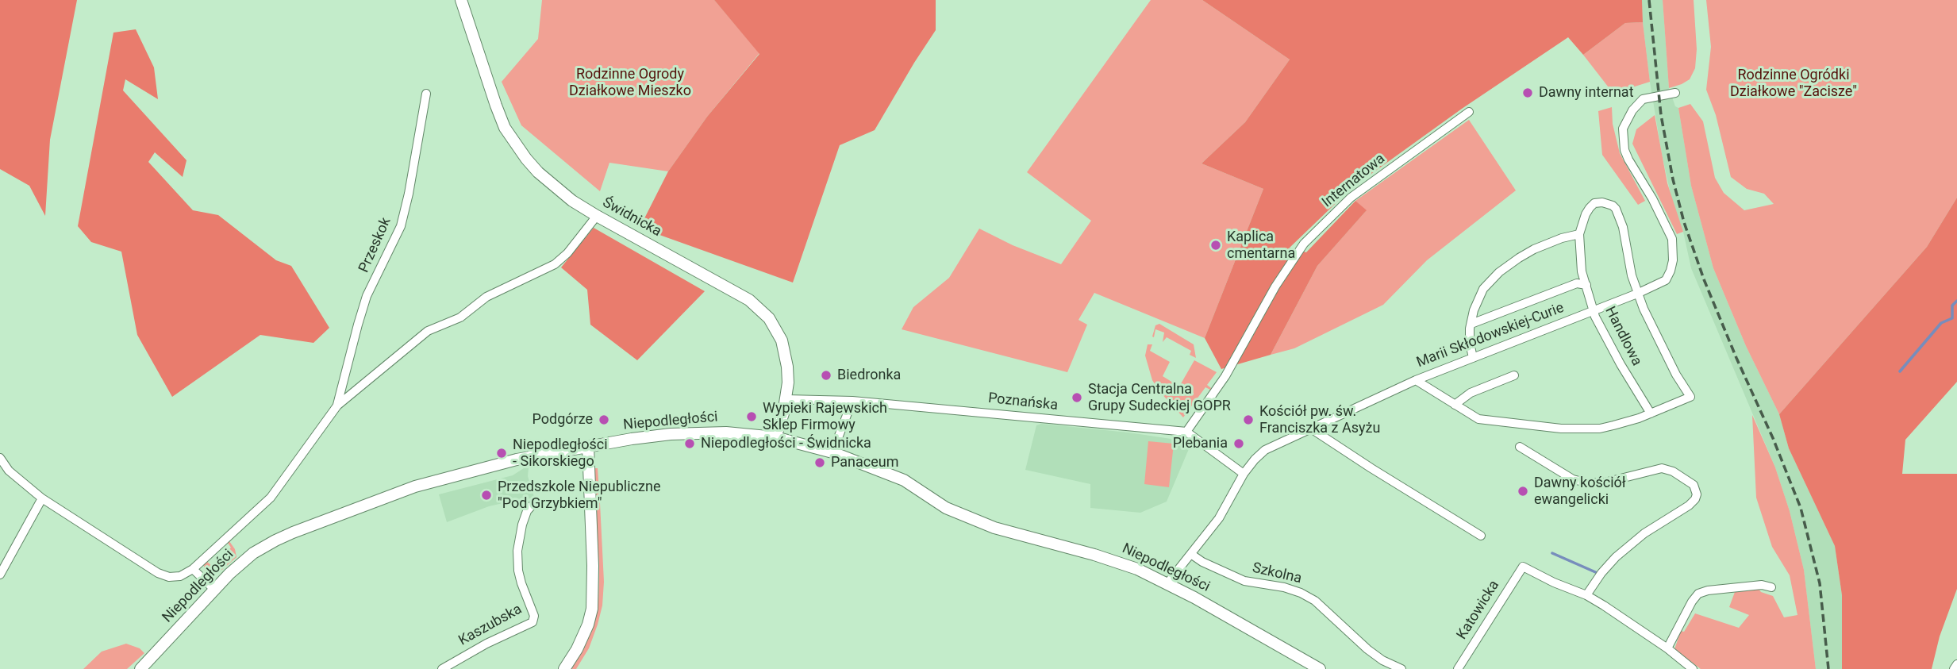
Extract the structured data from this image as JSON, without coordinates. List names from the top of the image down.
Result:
{
  "streets": {
    "main road": ["Świdnicka", "Niepodległości"],
    "street": [
      "Internatowa",
      "Przeskok",
      "Marii Skłodowskiej-Curie",
      "Handlowa",
      "Poznańska",
      "Szkolna",
      "Katowicka",
      "Kaszubska"
    ]
  },
  "crossings": [
    ["Internatowa", "Poznańska"],
    ["Świdnicka", "Przeskok"],
    ["Świdnicka", "Poznańska"],
    ["Świdnicka", "Niepodległości"],
    ["Marii Skłodowskiej-Curie", "Handlowa"],
    ["Marii Skłodowskiej-Curie", "Niepodległości"],
    ["Marii Skłodowskiej-Curie", "Szkolna"]
  ],
  "parks": ["Rodzinne Ogrody Działkowe Mieszko", "Rodzinne Ogródki Działkowe \"Zacisze\""],
  "places": [
    "Dawny internat",
    "Kaplica cmentarna",
    "Biedronka",
    "Stacja Centralna Grupy Sudeckiej GOPR",
    "Wypieki Rajewskich Sklep Firmowy",
    "Podgórze",
    "Kościół pw. św. Franciszka z Asyżu",
    "Niepodległości - Świdnicka",
    "Plebania",
    "Niepodległości - Sikorskiego",
    "Panaceum",
    "Dawny kościół ewangelicki",
    "Przedszkole Niepubliczne \"Pod Grzybkiem\""
  ]
}
